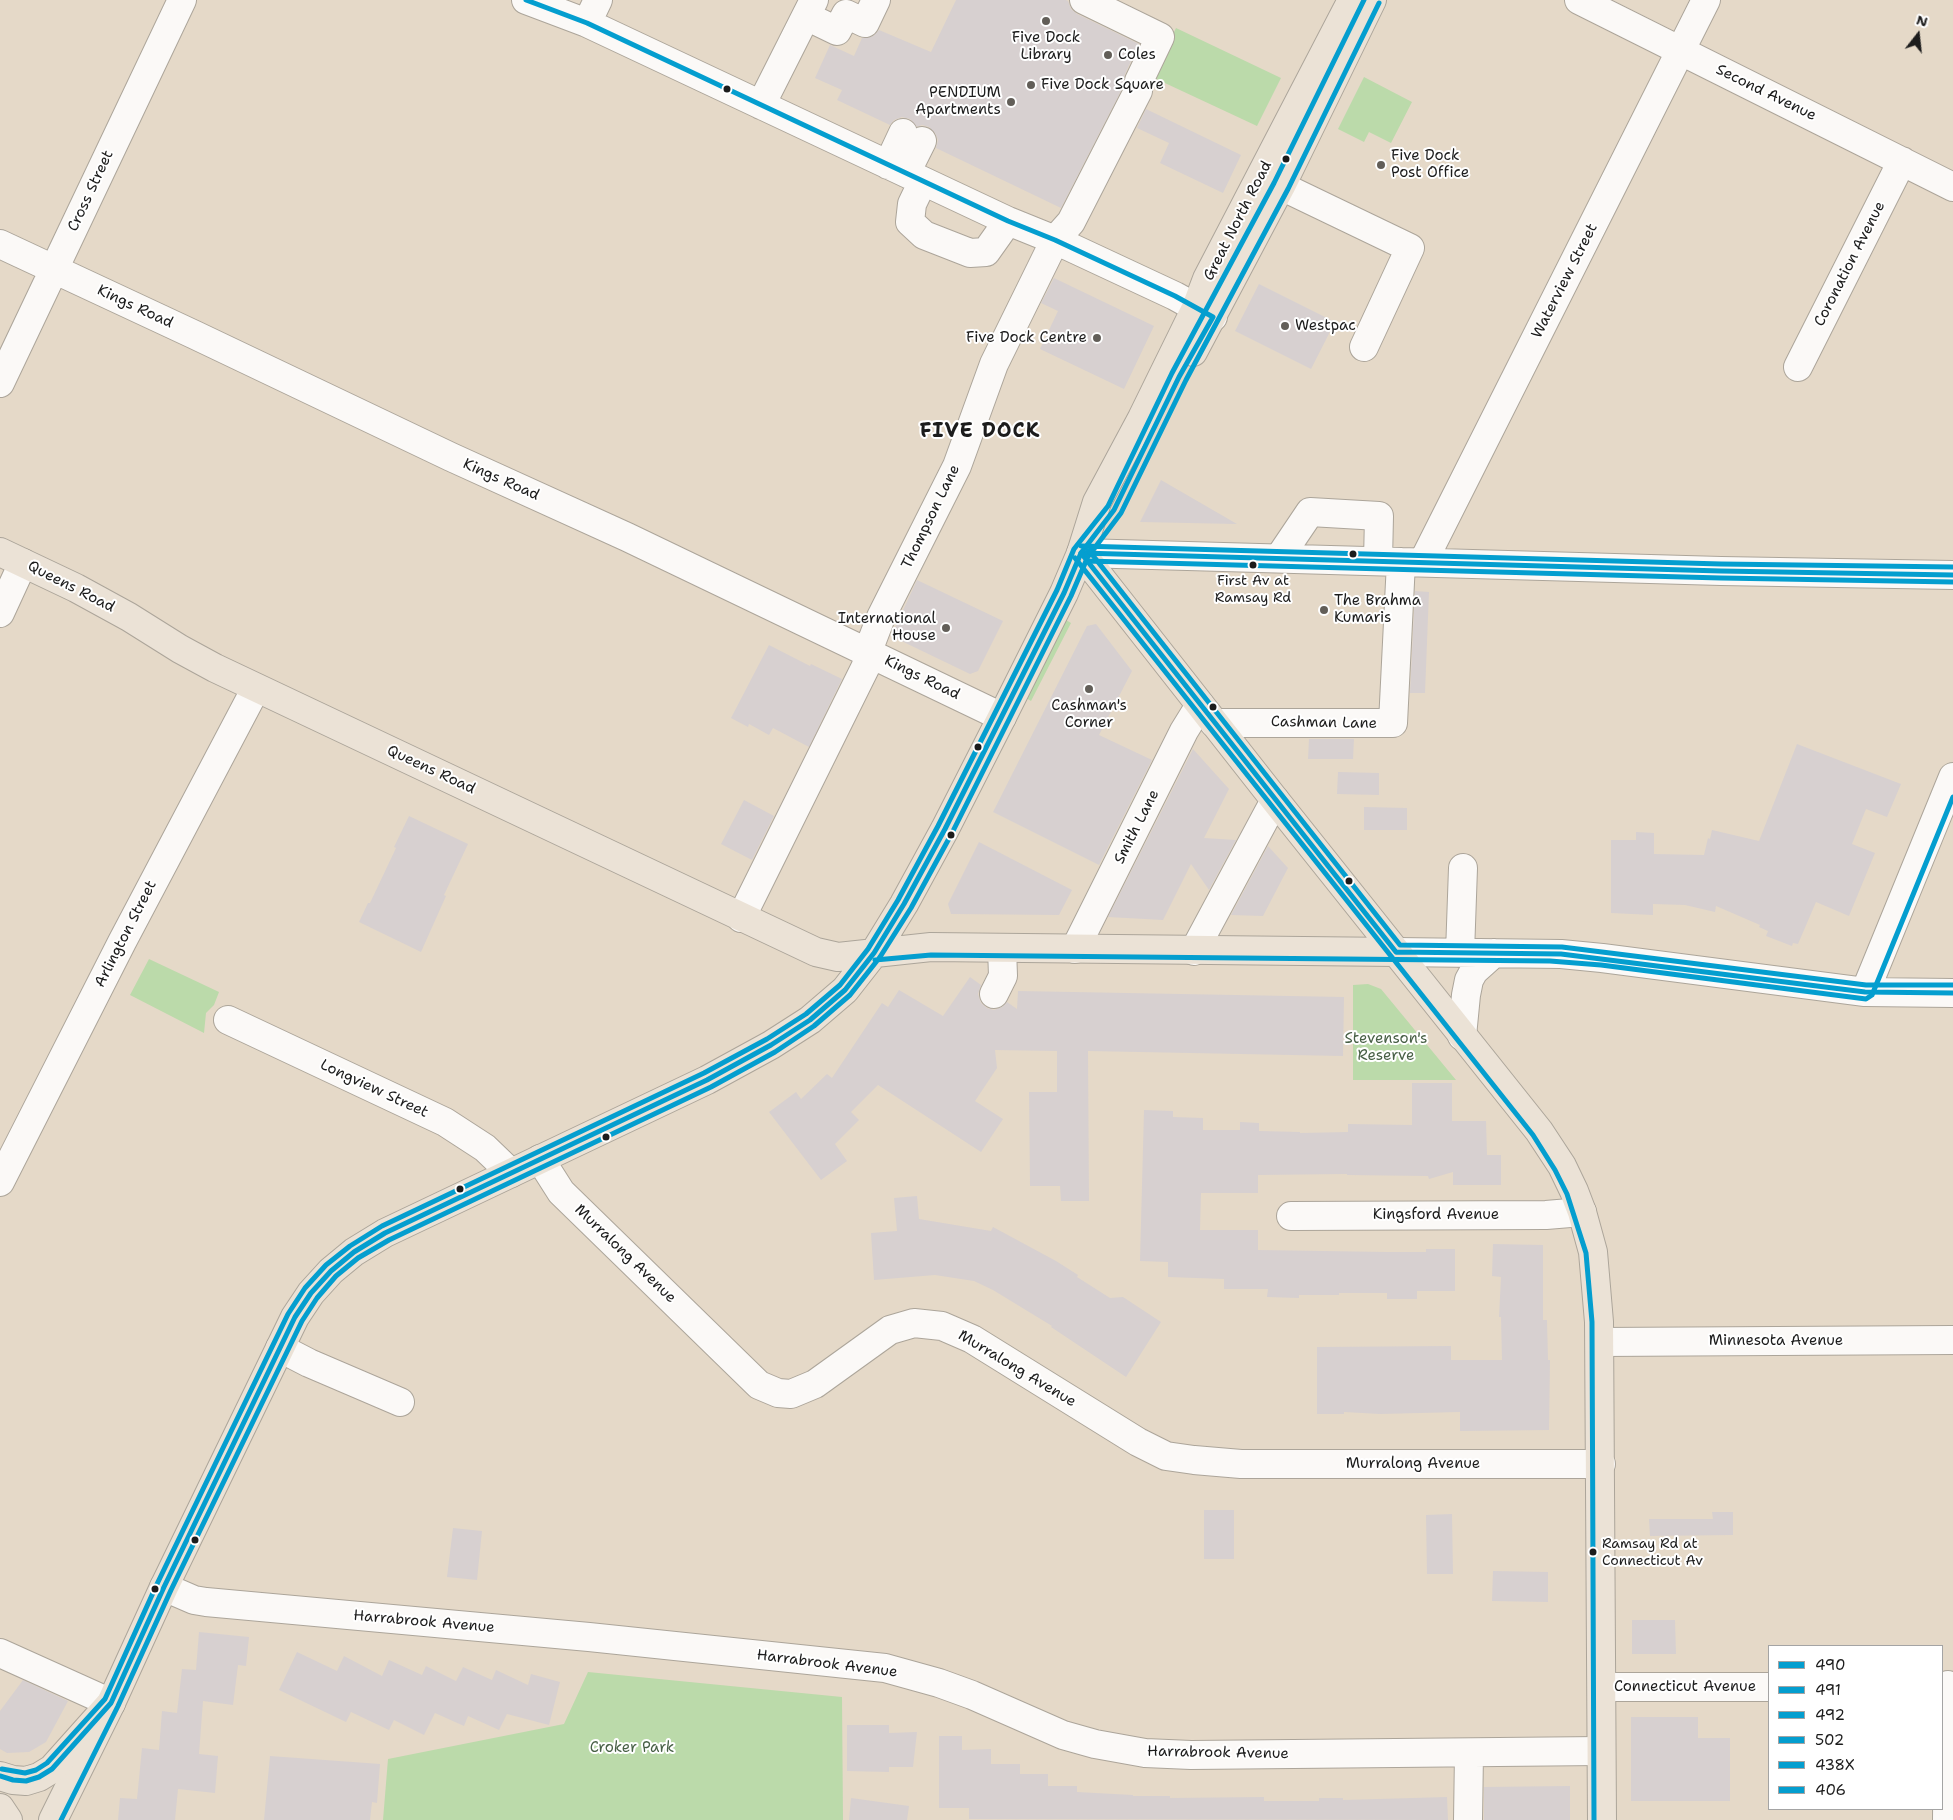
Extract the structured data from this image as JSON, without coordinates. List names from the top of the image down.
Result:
{
  "streets": {
    "main road": ["Great North Road", "Queens Road"],
    "street": [
      "Second Avenue",
      "Cross Street",
      "Coronation Avenue",
      "Waterview Street",
      "Kings Road",
      "Thompson Lane",
      "Cashman Lane",
      "Smith Lane",
      "Arlington Street",
      "Longview Street",
      "Kingsford Avenue",
      "Murralong Avenue",
      "Minnesota Avenue",
      "Harrabrook Avenue",
      "Connecticut Avenue"
    ]
  },
  "crossings": [
    ["Second Avenue", "Coronation Avenue"],
    ["Second Avenue", "Waterview Street"],
    ["Cross Street", "Kings Road"],
    ["Great North Road", "Kings Road"],
    ["Great North Road", "Queens Road"],
    ["Great North Road", "Longview Street"],
    ["Great North Road", "Murralong Avenue"],
    ["Great North Road", "Harrabrook Avenue"],
    ["Waterview Street", "Cashman Lane"],
    ["Kings Road", "Thompson Lane"],
    ["Thompson Lane", "Queens Road"],
    ["Queens Road", "Smith Lane"],
    ["Queens Road", "Arlington Street"],
    ["Cashman Lane", "Smith Lane"]
  ],
  "districts": ["FIVE DOCK"],
  "parks": ["Stevenson's Reserve", "Croker Park"],
  "places": [
    "Five Dock Library",
    "Coles",
    "Five Dock Square",
    "PENDIUM Apartments",
    "Five Dock Post Office",
    "Westpac",
    "Five Dock Centre",
    "First Av at Ramsay Rd",
    "The Brahma Kumaris",
    "International House",
    "Cashman's Corner",
    "Ramsay Rd at Connecticut Av"
  ],
  "lines": [
    "transit line 492",
    "transit line 502",
    "transit line 438X",
    "transit line 406",
    "transit line 490",
    "transit line 491"
  ],
  "legend": [
    "490",
    "491",
    "492",
    "502",
    "438X",
    "406"
  ],
  "north": "top"
}
